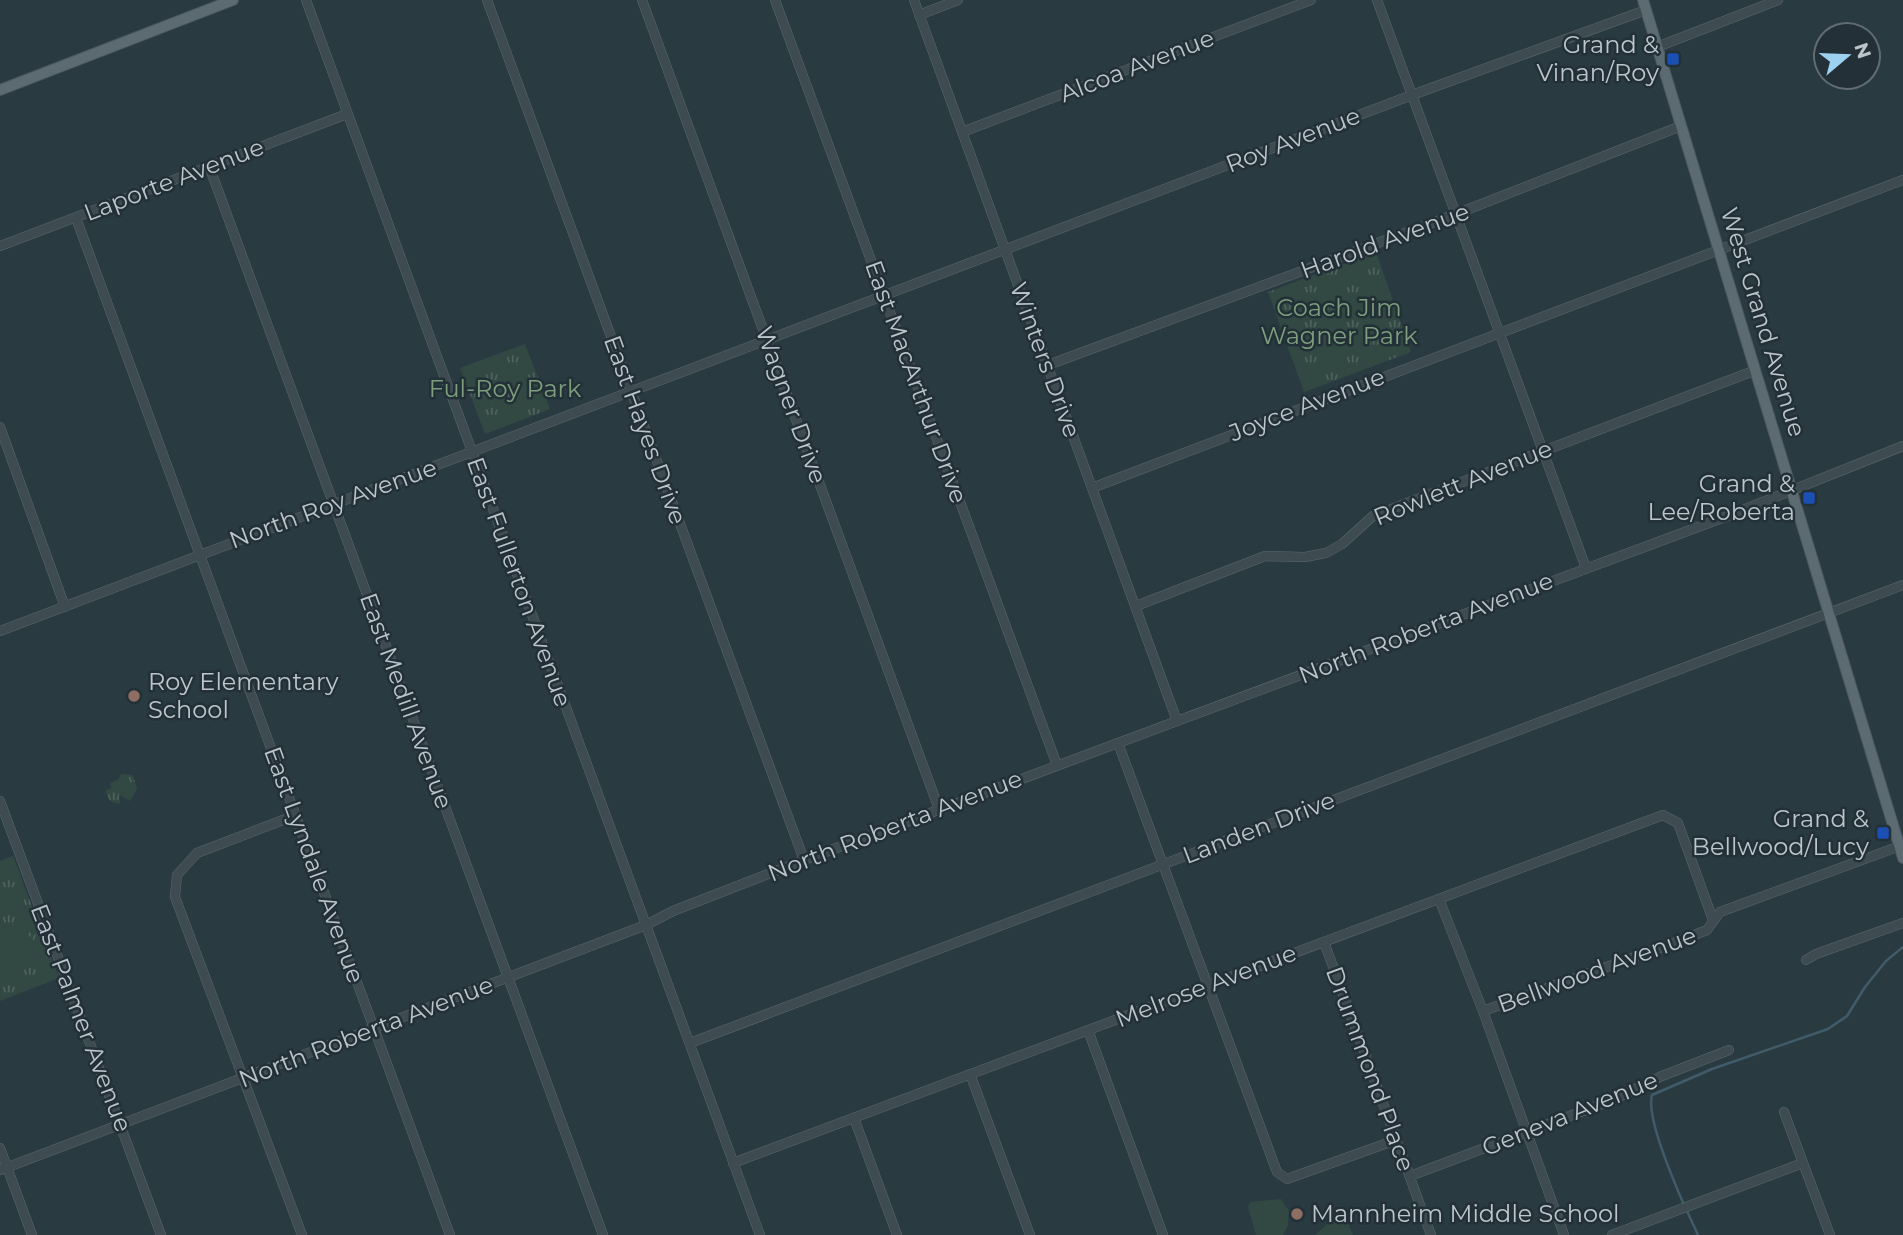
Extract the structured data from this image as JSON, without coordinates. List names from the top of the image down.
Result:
{
  "streets": {
    "main road": ["West Grand Avenue"],
    "street": [
      "Alcoa Avenue",
      "Roy Avenue",
      "Laporte Avenue",
      "Harold Avenue",
      "Winters Drive",
      "East MacArthur Drive",
      "Wagner Drive",
      "Joyce Avenue",
      "East Hayes Drive",
      "Rowlett Avenue",
      "North Roy Avenue",
      "East Fullerton Avenue",
      "North Roberta Avenue",
      "East Medill Avenue",
      "Landen Drive",
      "East Lyndale Avenue",
      "Bellwood Avenue",
      "Melrose Avenue",
      "East Palmer Avenue",
      "Drummond Place",
      "Geneva Avenue"
    ]
  },
  "crossings": [
    ["Alcoa Avenue", "Winters Drive"],
    ["Roy Avenue", "West Grand Avenue"],
    ["Roy Avenue", "Winters Drive"],
    ["Roy Avenue", "North Roy Avenue"],
    ["Laporte Avenue", "East Fullerton Avenue"],
    ["Laporte Avenue", "East Medill Avenue"],
    ["Laporte Avenue", "East Lyndale Avenue"],
    ["Harold Avenue", "West Grand Avenue"],
    ["Harold Avenue", "Winters Drive"],
    ["West Grand Avenue", "Joyce Avenue"],
    ["West Grand Avenue", "Rowlett Avenue"],
    ["West Grand Avenue", "North Roberta Avenue"],
    ["West Grand Avenue", "Landen Drive"],
    ["West Grand Avenue", "Bellwood Avenue"],
    ["Winters Drive", "Joyce Avenue"],
    ["Winters Drive", "Rowlett Avenue"],
    ["Winters Drive", "North Roberta Avenue"],
    ["East MacArthur Drive", "North Roy Avenue"],
    ["East MacArthur Drive", "North Roberta Avenue"],
    ["Wagner Drive", "North Roy Avenue"],
    ["Wagner Drive", "North Roberta Avenue"],
    ["East Hayes Drive", "North Roy Avenue"],
    ["East Hayes Drive", "North Roberta Avenue"],
    ["North Roy Avenue", "East Fullerton Avenue"],
    ["North Roy Avenue", "East Medill Avenue"],
    ["North Roy Avenue", "East Lyndale Avenue"],
    ["East Fullerton Avenue", "North Roberta Avenue"],
    ["East Fullerton Avenue", "Landen Drive"],
    ["East Fullerton Avenue", "Melrose Avenue"],
    ["North Roberta Avenue", "East Medill Avenue"],
    ["North Roberta Avenue", "East Lyndale Avenue"],
    ["North Roberta Avenue", "East Palmer Avenue"],
    ["Bellwood Avenue", "Melrose Avenue"],
    ["Melrose Avenue", "Drummond Place"],
    ["Drummond Place", "Geneva Avenue"]
  ],
  "parks": ["Coach Jim Wagner Park", "Ful-Roy Park"],
  "places": {
    "transit": ["Grand & Vinan/Roy", "Grand & Lee/Roberta", "Grand & Bellwood/Lucy"],
    "other": ["Roy Elementary School", "Mannheim Middle School"]
  },
  "north": "right"
}
